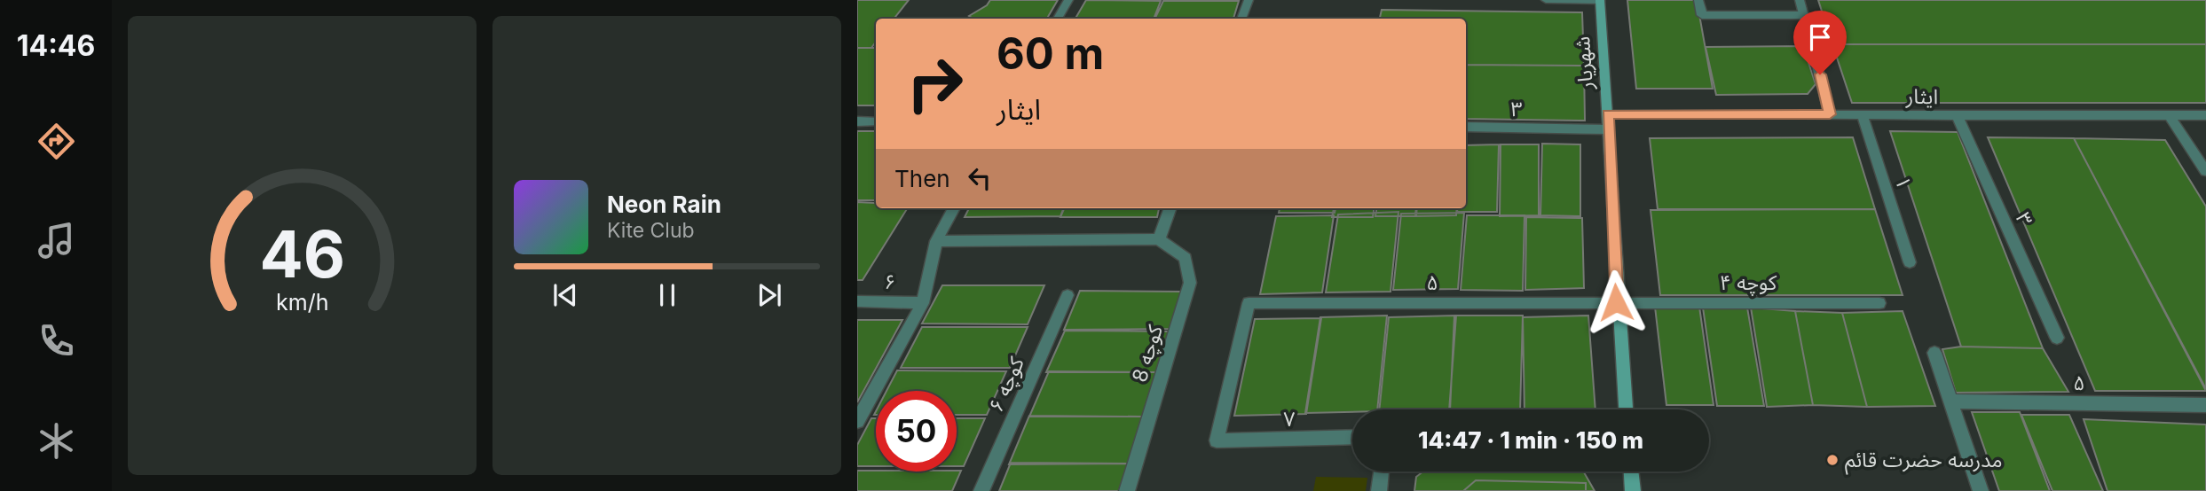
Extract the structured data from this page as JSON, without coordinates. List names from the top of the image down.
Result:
{
  "streets": {
    "main road": ["شهریار"],
    "street": [
      "ایثار",
      "۳",
      "۱",
      "۶",
      "۵",
      "کوچه ۴",
      "کوچه 8",
      "کوچه ۶",
      "۷"
    ]
  },
  "crossings": [
    ["شهریار", "ایثار"],
    ["شهریار", "۳"],
    ["شهریار", "۵"],
    ["شهریار", "کوچه ۴"],
    ["ایثار", "۳"],
    ["ایثار", "۱"],
    ["۵", "کوچه ۴"],
    ["۵", "۷"]
  ],
  "places": ["مدرسه حضرت قائم"],
  "page": {
    "tabs": "14:46",
    "turn": ["60 m", "ایثار"],
    "then": "Then",
    "song": ["Neon Rain", "Kite Club"],
    "limit": "50",
    "trip": "14:47 · 1 min · 150 m",
    "gauge": ["46", "km/h"]
  }
}
